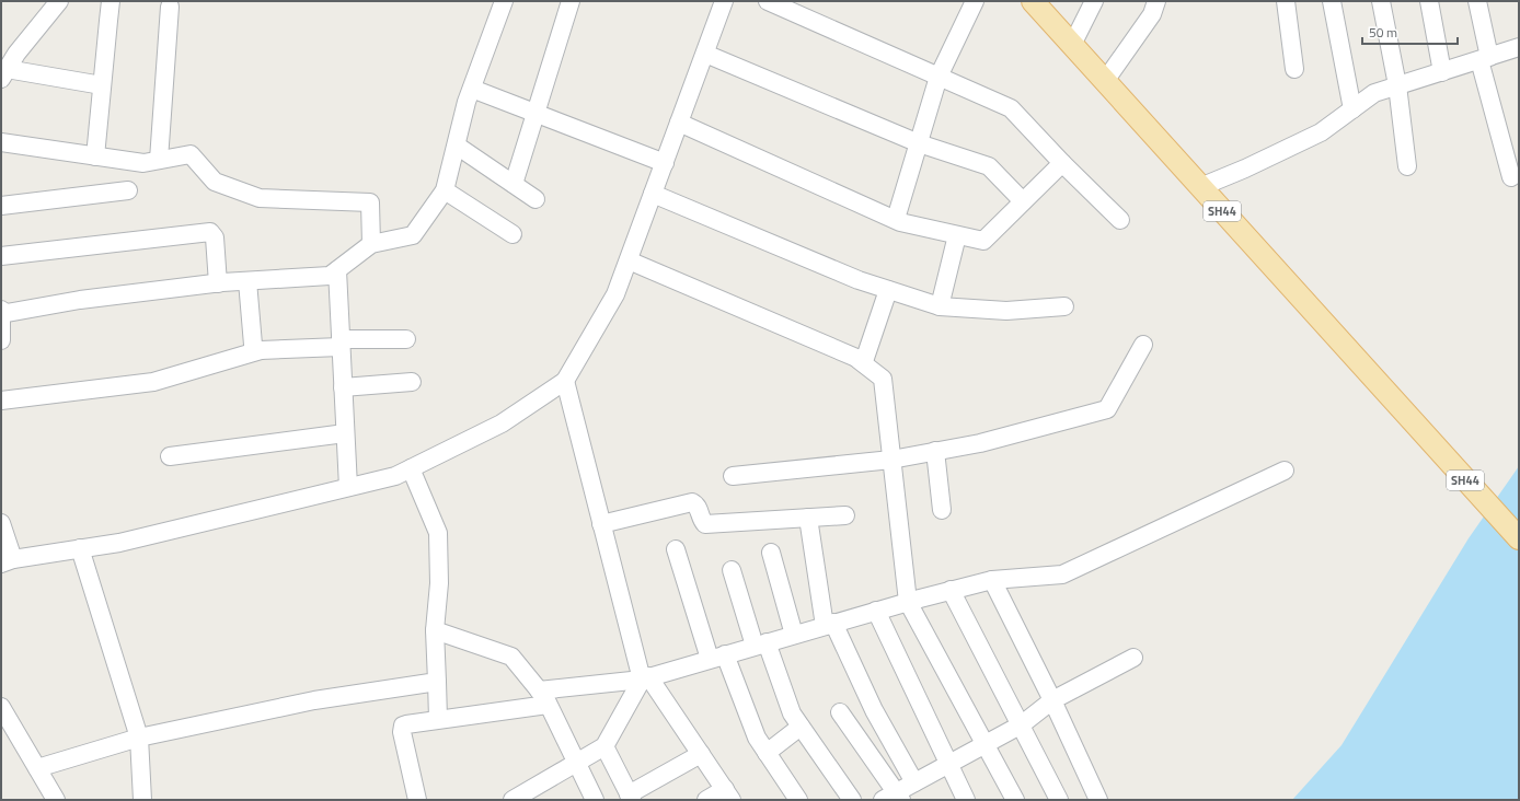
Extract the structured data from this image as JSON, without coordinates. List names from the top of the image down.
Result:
{
  "streets": {
    "main road": ["SH44"]
  },
  "scale_bar": "50 m"
}
